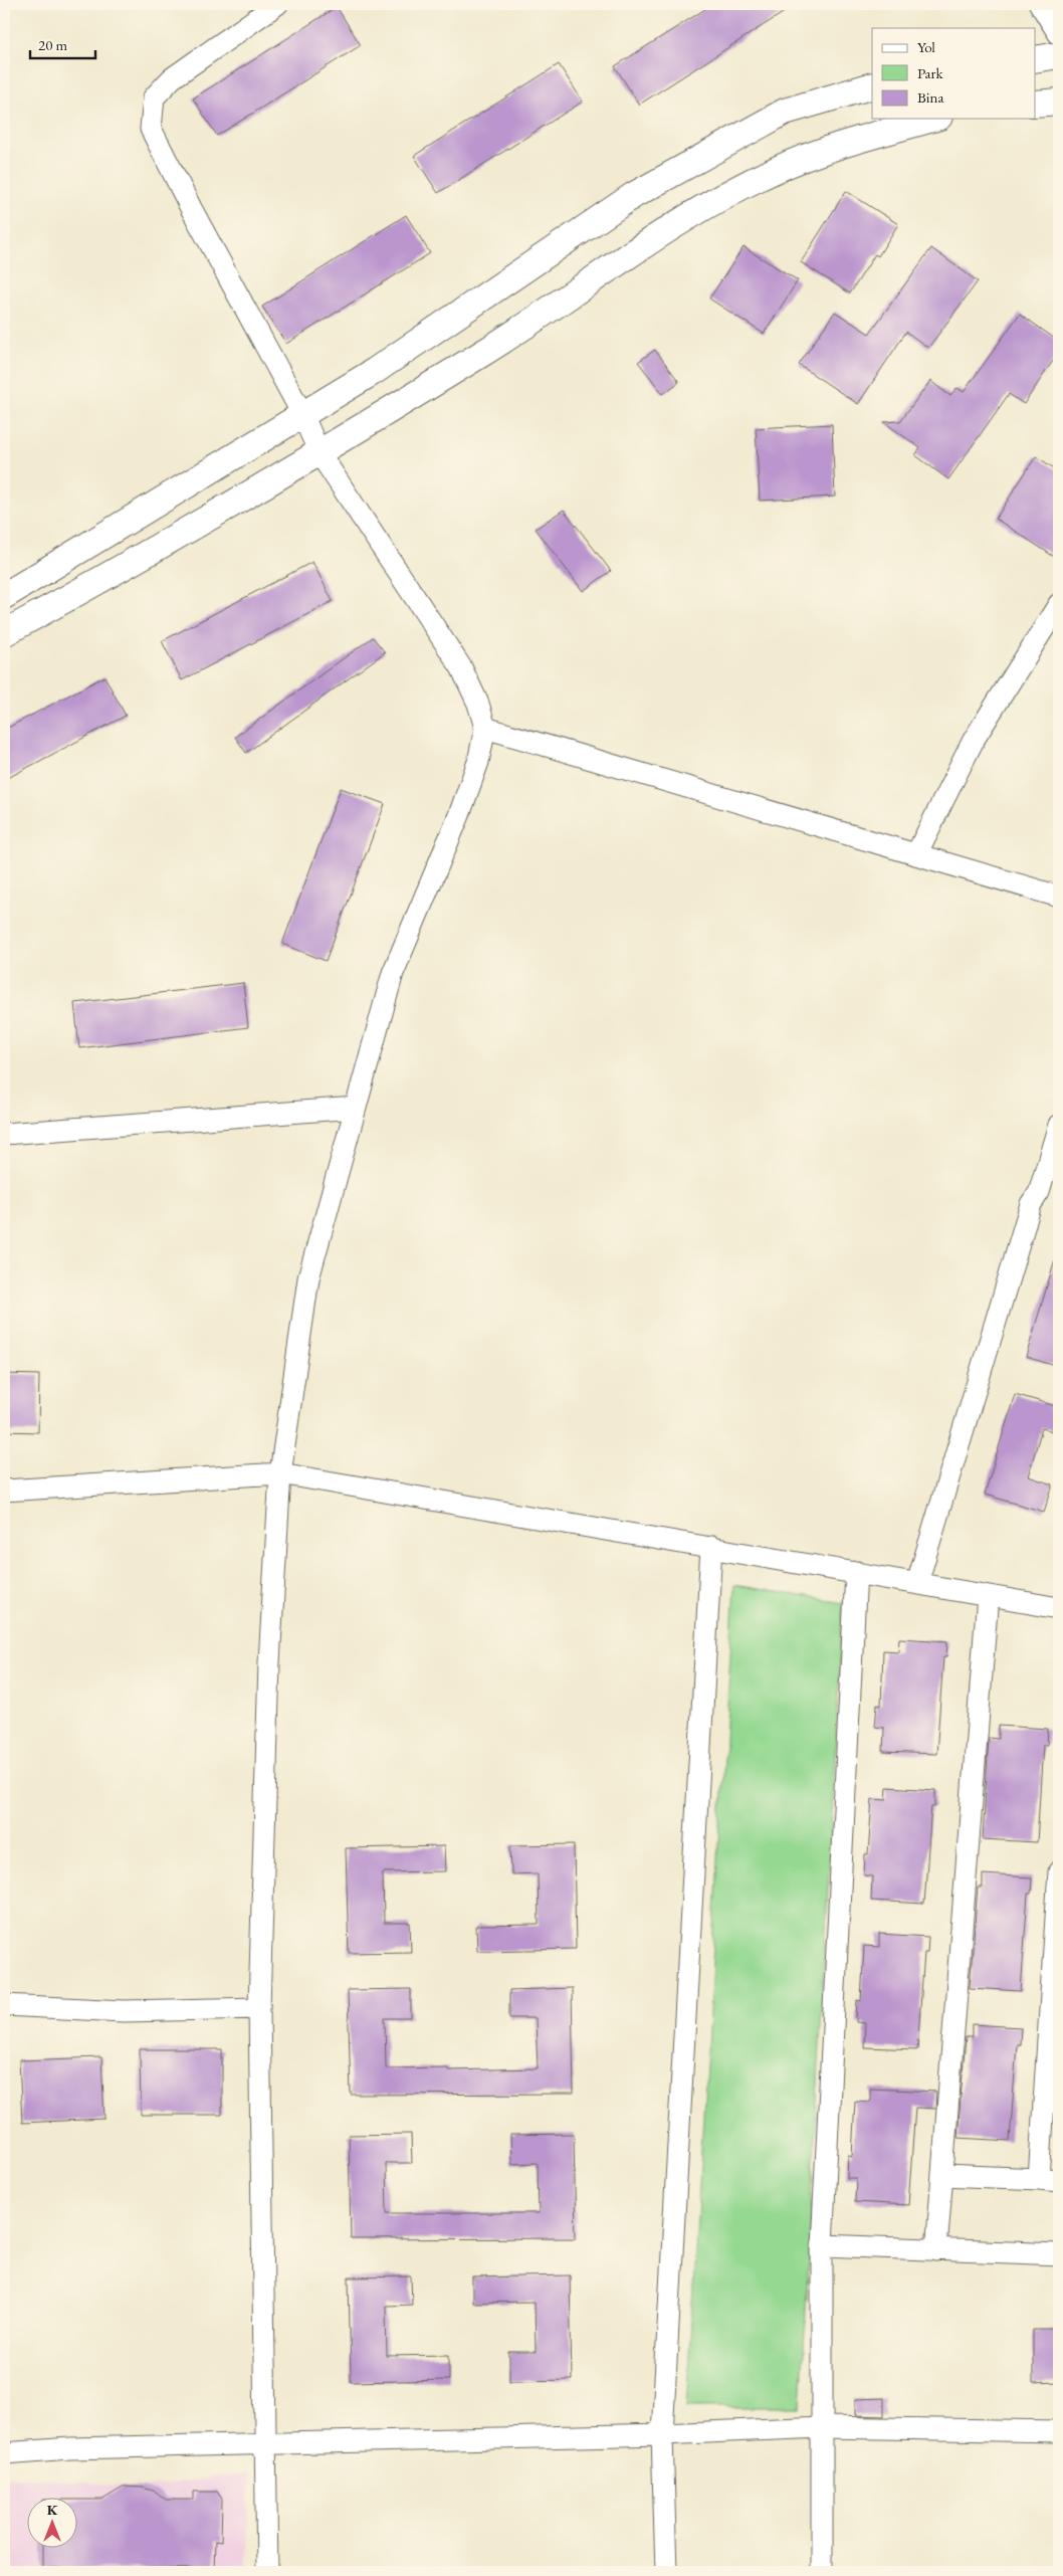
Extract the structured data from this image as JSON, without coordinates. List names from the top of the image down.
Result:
{
  "legend": ["Yol", "Park", "Bina"],
  "scale_bar": "20 m",
  "north": "top"
}
